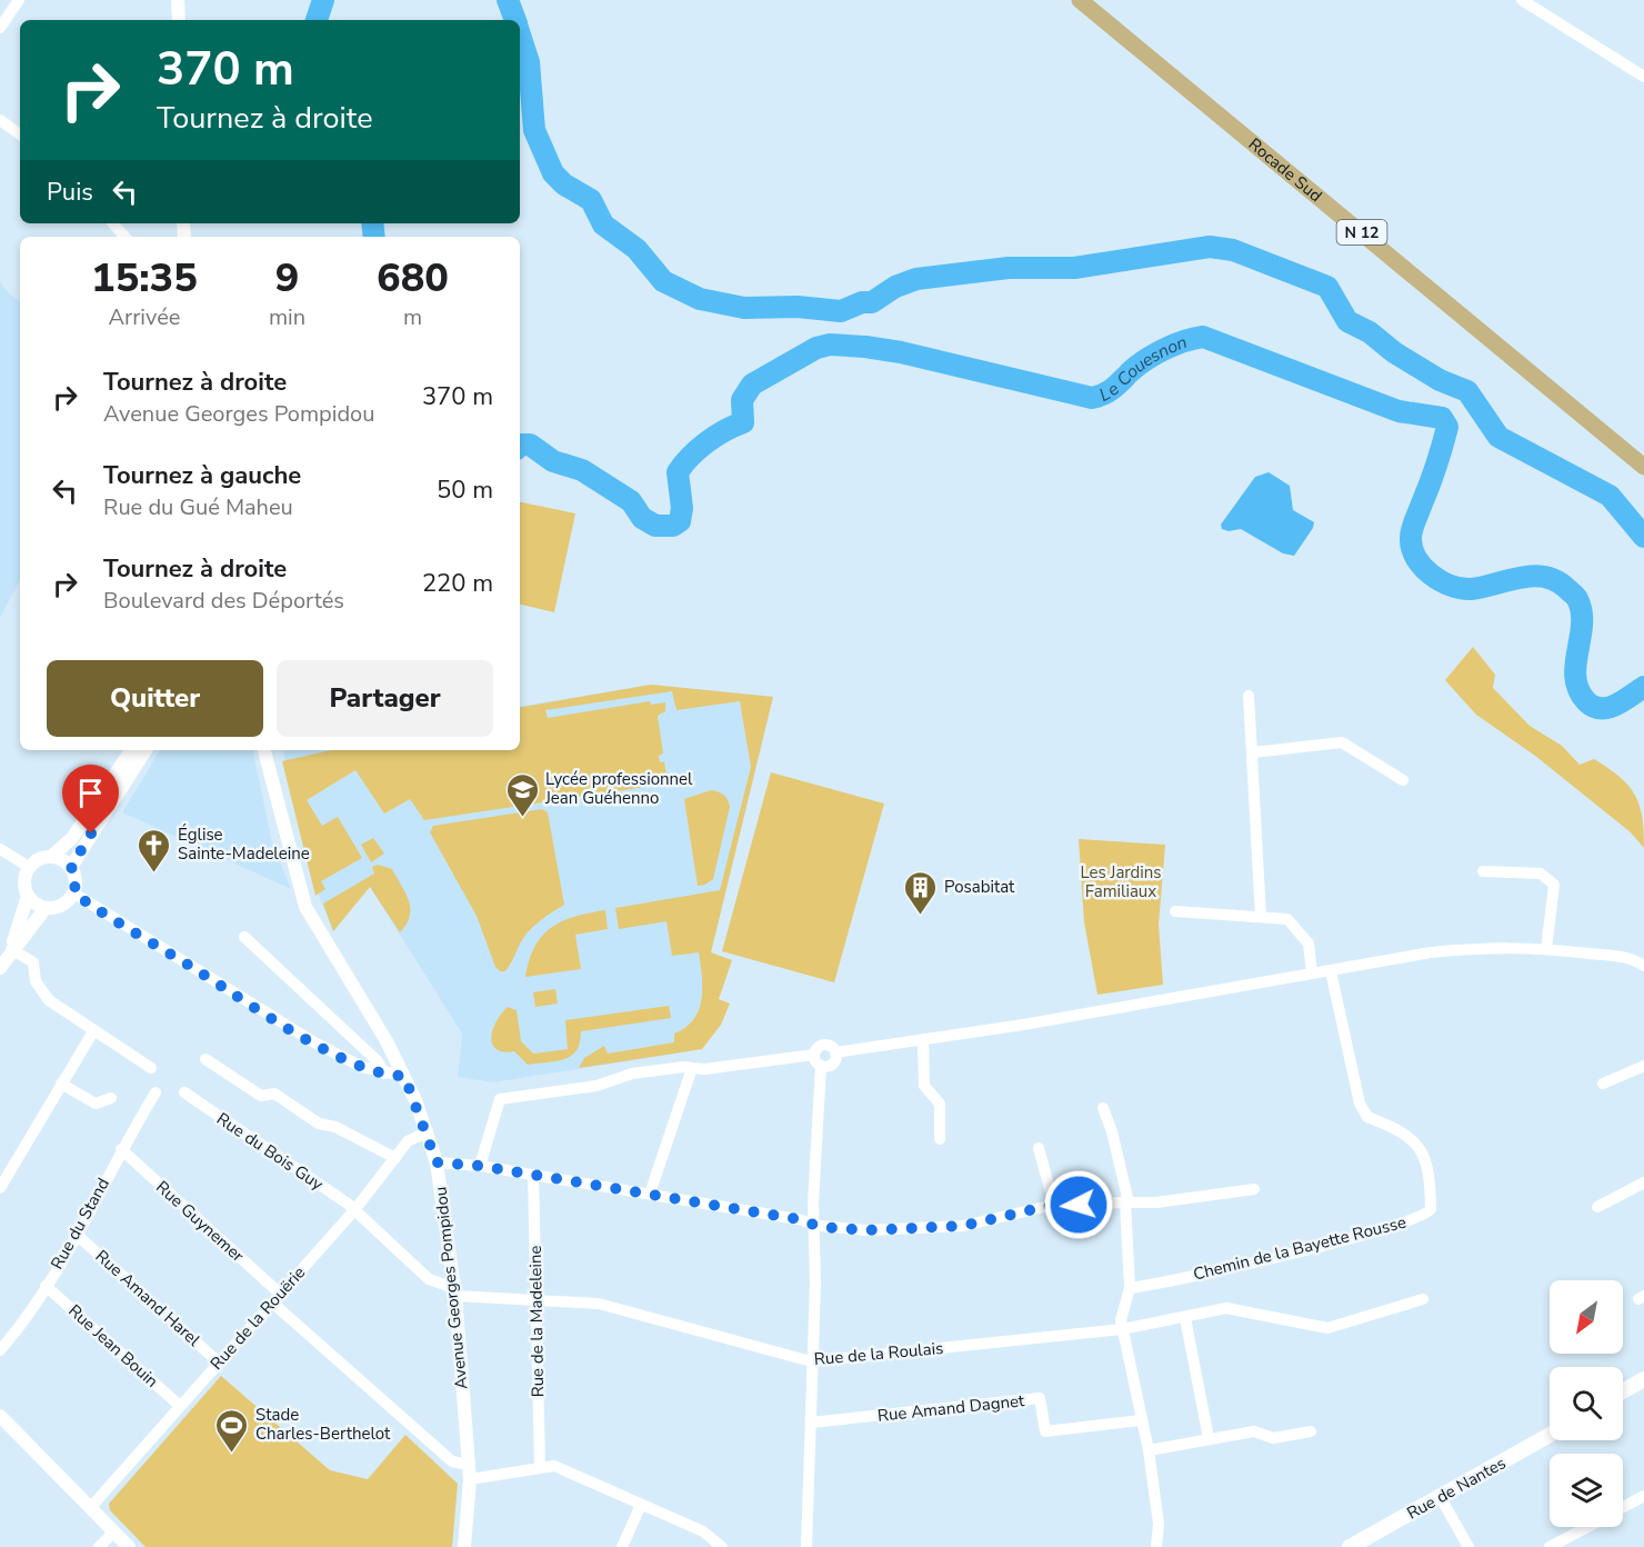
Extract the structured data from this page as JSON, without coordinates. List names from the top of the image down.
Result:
{
  "streets": {
    "main road": ["Rocade Sud", "N 12", "Rue de Nantes"],
    "street": [
      "Rue du Bois Guy",
      "Rue Guynemer",
      "Rue du Stand",
      "Chemin de la Bayette Rousse",
      "Avenue Georges Pompidou",
      "Rue Amand Harel",
      "Rue de la Rouërie",
      "Rue de la Madeleine",
      "Rue Jean Bouin",
      "Rue de la Roulais",
      "Rue Amand Dagnet"
    ]
  },
  "crossings": [
    ["Rue du Bois Guy", "Avenue Georges Pompidou"],
    ["Rue du Bois Guy", "Rue de la Rouërie"],
    ["Rue du Bois Guy", "Rue de la Roulais"],
    ["Rue Guynemer", "Rue du Stand"],
    ["Rue Guynemer", "Avenue Georges Pompidou"],
    ["Rue Guynemer", "Rue de la Rouërie"],
    ["Rue du Stand", "Rue Amand Harel"],
    ["Rue du Stand", "Rue Jean Bouin"],
    ["Avenue Georges Pompidou", "Rue de la Rouërie"],
    ["Avenue Georges Pompidou", "Rue de la Roulais"],
    ["Rue Amand Harel", "Rue de la Rouërie"],
    ["Rue de la Rouërie", "Rue Jean Bouin"],
    ["Rue de la Madeleine", "Rue de la Roulais"]
  ],
  "water": ["Le Couesnon"],
  "parks": ["Les Jardins Familiaux"],
  "places": {
    "school or university": ["Lycée professionnel Jean Guéhenno"],
    "church": ["Église Sainte-Madeleine"],
    "building": ["Posabitat"],
    "sports": ["Stade Charles-Berthelot"]
  },
  "north": "bottom left",
  "page": {
    "turn": ["370 m", "Tournez à droite"],
    "then": "Puis",
    "eta": [
      "15:35",
      "Arrivée",
      "9",
      "min",
      "680",
      "m"
    ],
    "list": [
      {
        "name": "Tournez à droite",
        "note": "Avenue Georges Pompidou",
        "value": "370 m"
      },
      {
        "name": "Tournez à gauche",
        "note": "Rue du Gué Maheu",
        "value": "50 m"
      },
      {
        "name": "Tournez à droite",
        "note": "Boulevard des Déportés",
        "value": "220 m"
      }
    ],
    "buttons": ["Quitter", "Partager"]
  }
}
